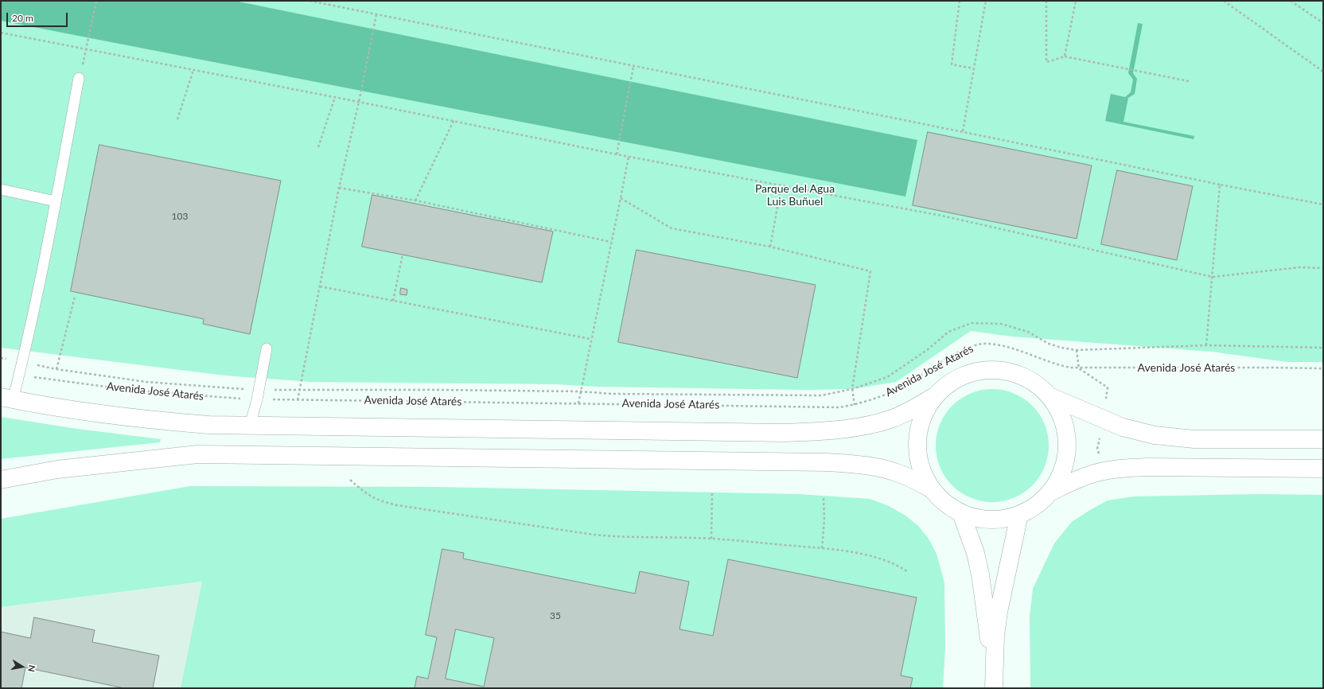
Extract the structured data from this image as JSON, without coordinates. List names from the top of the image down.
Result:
{
  "streets": {
    "path": ["Avenida José Atarés"]
  },
  "parks": ["Parque del Agua Luis Buñuel"],
  "house_numbers": ["103", "35"],
  "scale_bar": "20 m",
  "north": "right"
}
